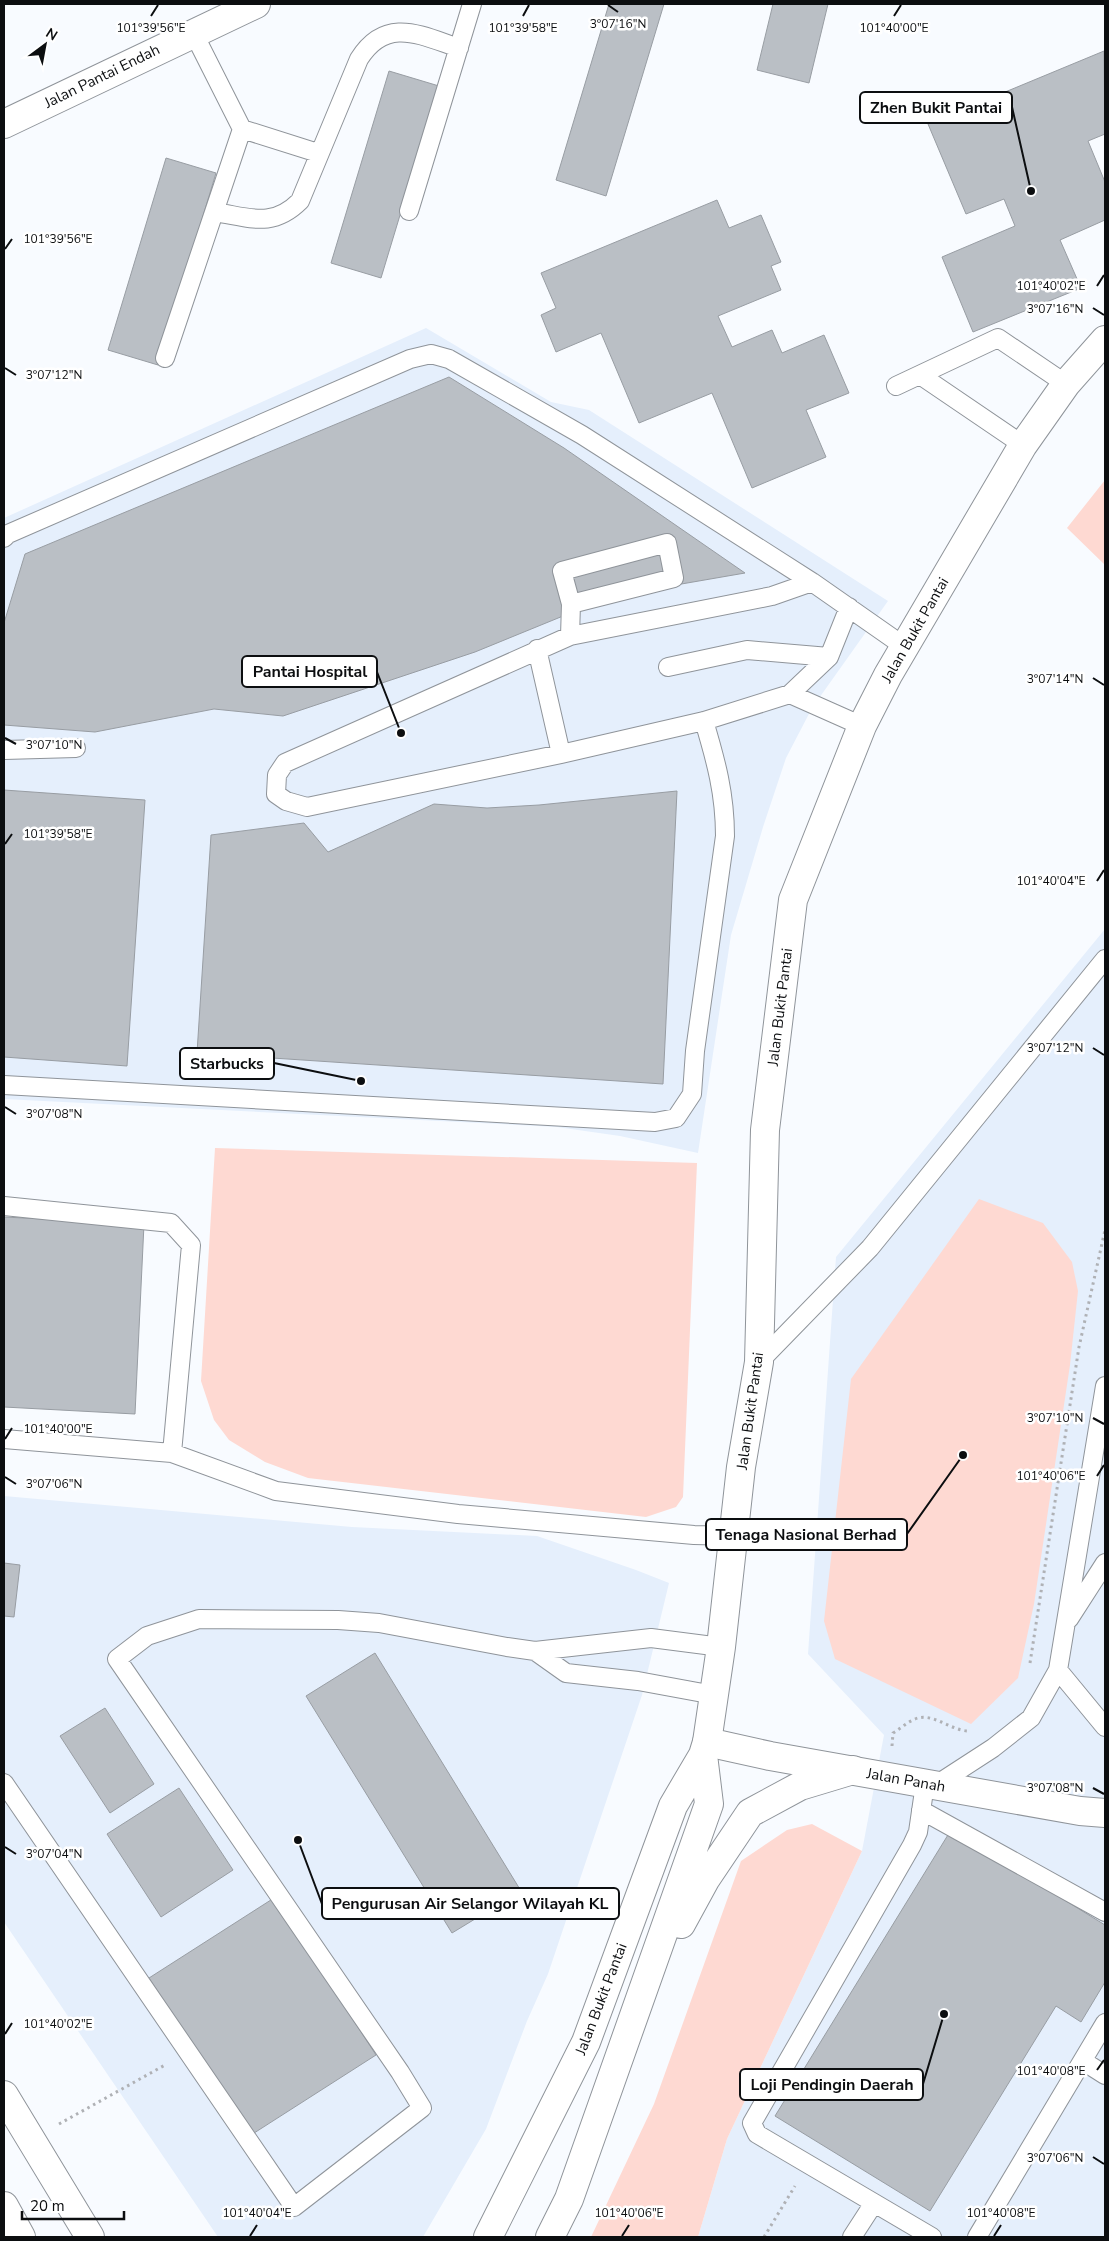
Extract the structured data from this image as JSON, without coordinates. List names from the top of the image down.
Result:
{
  "streets": {
    "street": ["Jalan Pantai Endah", "Jalan Bukit Pantai", "Jalan Panah"]
  },
  "crossings": [
    ["Jalan Bukit Pantai", "Jalan Panah"]
  ],
  "places": [
    "Zhen Bukit Pantai",
    "Pantai Hospital",
    "Starbucks",
    "Tenaga Nasional Berhad",
    "Pengurusan Air Selangor Wilayah KL",
    "Loji Pendingin Daerah"
  ],
  "scale_bar": "20 m",
  "north": "top right",
  "coordinates": [
    "3°07'16\"N",
    "101°39'56\"E",
    "101°39'58\"E",
    "101°40'00\"E",
    "101°40'02\"E",
    "3°07'12\"N",
    "3°07'14\"N",
    "3°07'10\"N",
    "101°40'04\"E",
    "3°07'08\"N",
    "101°40'06\"E",
    "3°07'06\"N",
    "3°07'04\"N",
    "101°40'08\"E"
  ]
}
